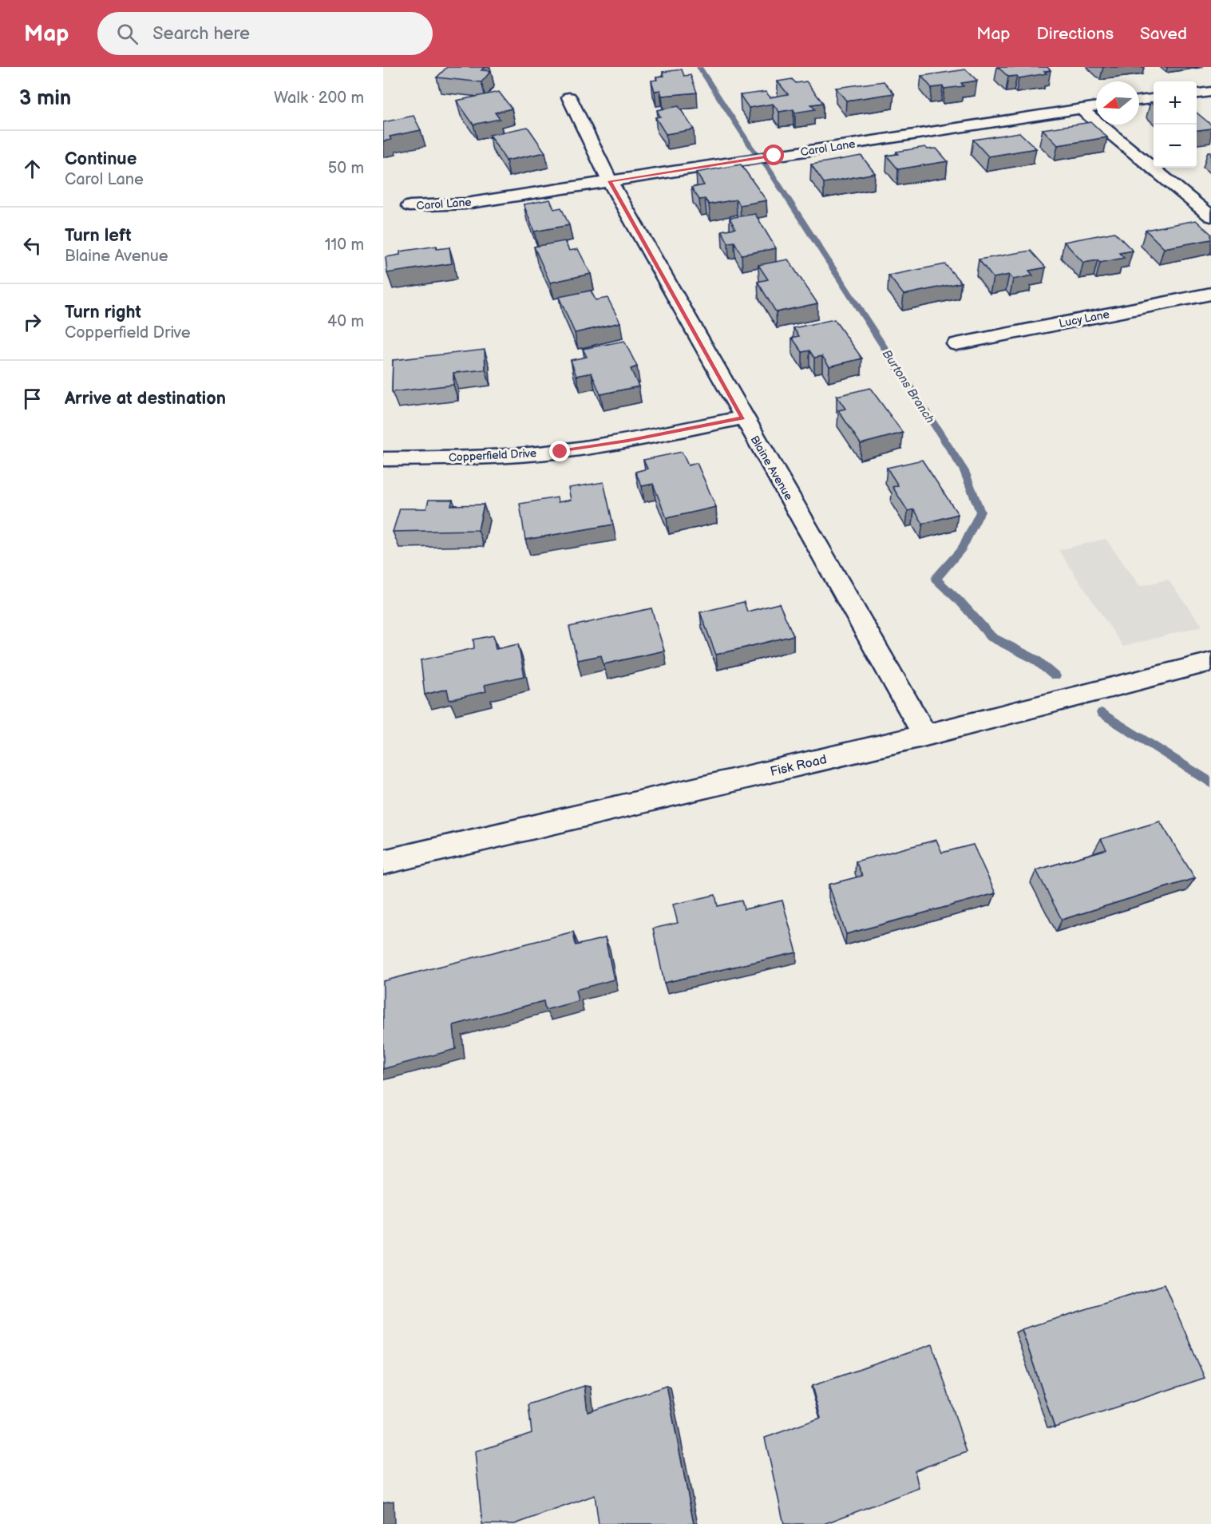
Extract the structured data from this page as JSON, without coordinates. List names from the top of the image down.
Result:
{
  "streets": {
    "street": [
      "Carol Lane",
      "Lucy Lane",
      "Copperfield Drive",
      "Blaine Avenue",
      "Fisk Road"
    ]
  },
  "crossings": [
    ["Carol Lane", "Blaine Avenue"],
    ["Copperfield Drive", "Blaine Avenue"],
    ["Blaine Avenue", "Fisk Road"]
  ],
  "water": ["Burtons Branch"],
  "north": "left",
  "page": {
    "header": "Map",
    "search": "Search here",
    "nav": ["Map", "Directions", "Saved"],
    "heading": ["3 min", "Walk · 200 m"],
    "map_buttons": ["+", "−"],
    "list": [
      ["Continue", "Carol Lane", "50 m"],
      ["Turn left", "Blaine Avenue", "110 m"],
      ["Turn right", "Copperfield Drive", "40 m"],
      "Arrive at destination"
    ]
  }
}
